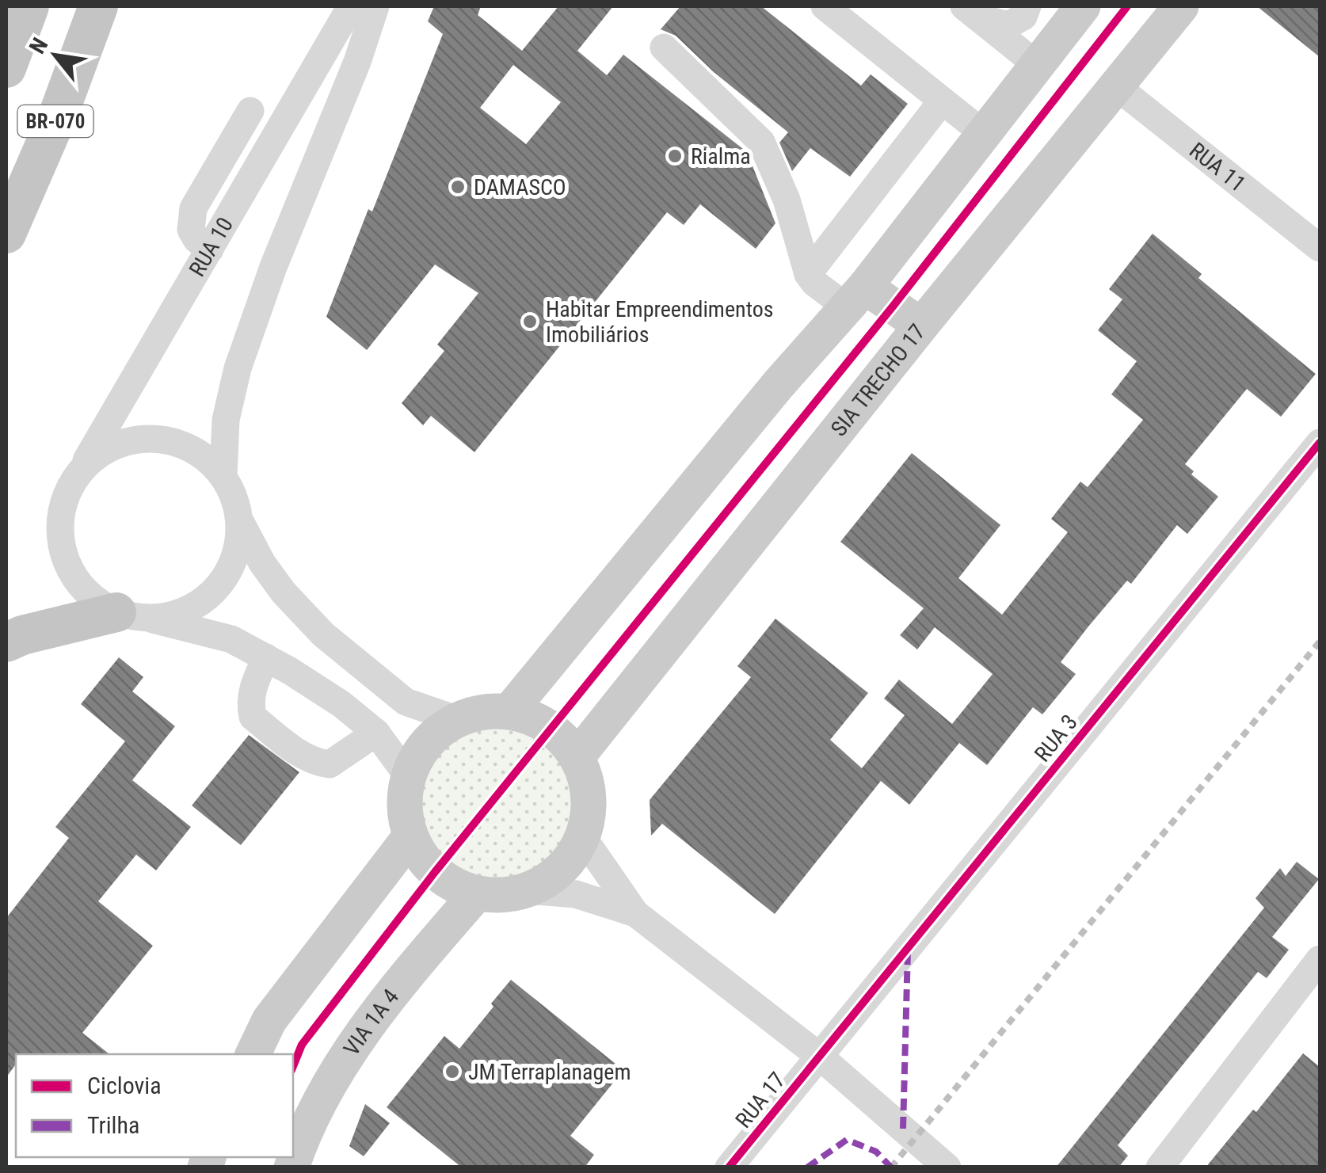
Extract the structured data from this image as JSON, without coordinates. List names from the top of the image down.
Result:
{
  "streets": {
    "highway": ["BR-070"],
    "main road": ["SIA TRECHO 17", "VIA 1A 4"],
    "street": [
      "RUA 11",
      "RUA 10",
      "RUA 3",
      "RUA 17"
    ]
  },
  "crossings": [
    ["RUA 11", "SIA TRECHO 17"],
    ["SIA TRECHO 17", "VIA 1A 4"],
    ["RUA 3", "RUA 17"]
  ],
  "places": [
    "Rialma",
    "DAMASCO",
    "Habitar Empreendimentos Imobiliários",
    "JM Terraplanagem"
  ],
  "legend": ["Ciclovia", "Trilha"],
  "north": "top left"
}
